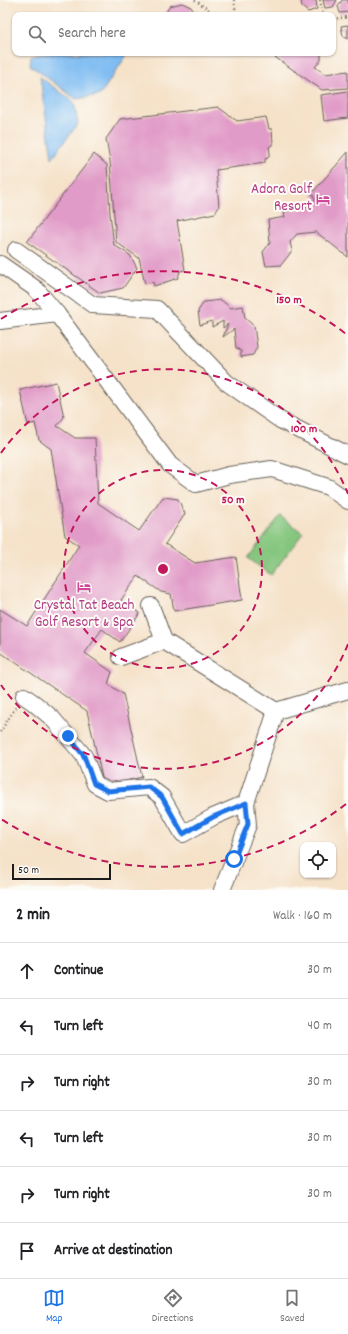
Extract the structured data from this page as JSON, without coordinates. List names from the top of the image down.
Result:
{
  "places": {
    "hotel": ["Adora Golf Resort", "Crystal Tat Beach Golf Resort & Spa"]
  },
  "scale_bar": "50 m",
  "page": {
    "search": "Search here",
    "scale": "50 m",
    "heading": ["2 min", "Walk · 160 m"],
    "list": [
      ["Continue", "30 m"],
      ["Turn left", "40 m"],
      ["Turn right", "30 m"],
      ["Turn left", "30 m"],
      ["Turn right", "30 m"],
      "Arrive at destination"
    ],
    "nav": ["Map", "Directions", "Saved"]
  },
  "rings": ["150 m", "100 m", "50 m"]
}
